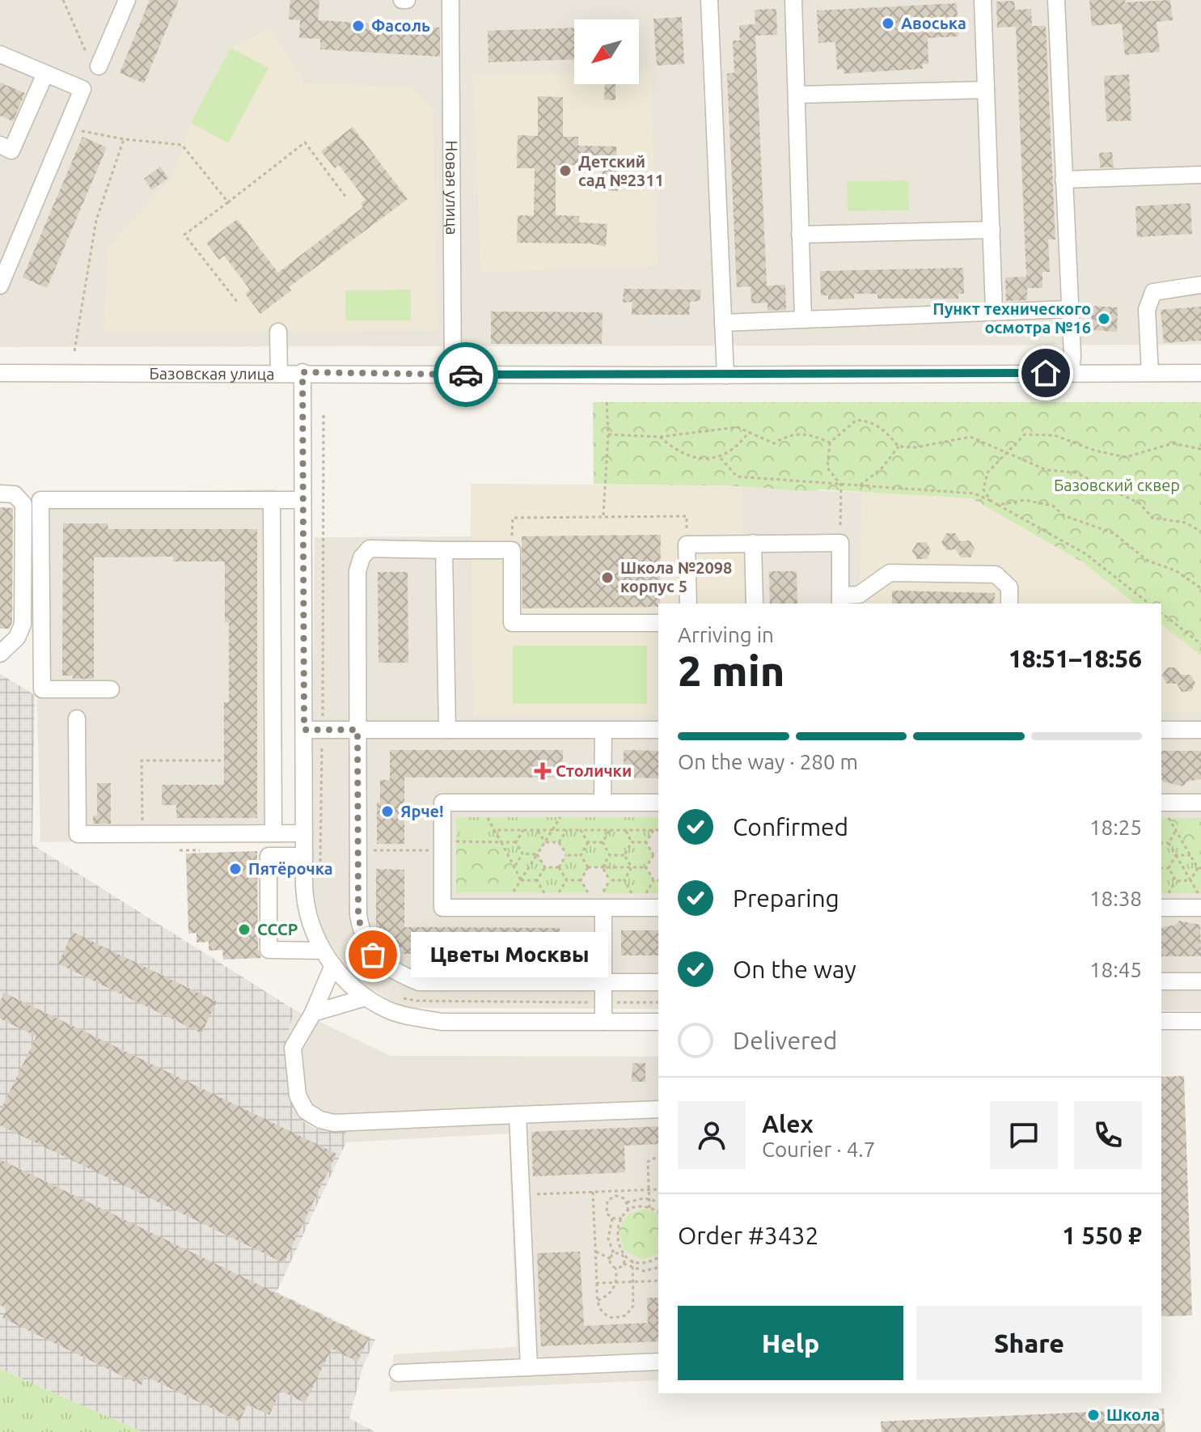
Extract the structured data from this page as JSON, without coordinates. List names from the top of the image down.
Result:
{
  "streets": {
    "street": ["Новая улица", "Базовская улица"]
  },
  "crossings": [
    ["Новая улица", "Базовская улица"]
  ],
  "parks": ["Базовский сквер"],
  "places": {
    "other": [
      "Авоська",
      "Фасоль",
      "Детский сад №2311",
      "Пункт технического осмотра №16",
      "Школа №2098 корпус 5",
      "Ярче!",
      "Пятёрочка",
      "СССР",
      "Цветы Москвы",
      "Школа"
    ],
    "health": ["Столички"]
  },
  "north": "bottom left",
  "page": {
    "heading": ["2 min", "Arriving in", "18:51–18:56"],
    "panel": [
      "Alex",
      "Courier · 4.7",
      "Order #3432",
      "1 550 ₽"
    ],
    "bar": "On the way · 280 m",
    "list": [
      ["Confirmed", "18:25"],
      ["Preparing", "18:38"],
      ["On the way", "18:45"],
      "Delivered"
    ],
    "bubble": "Цветы Москвы",
    "buttons": ["Help", "Share"]
  }
}
